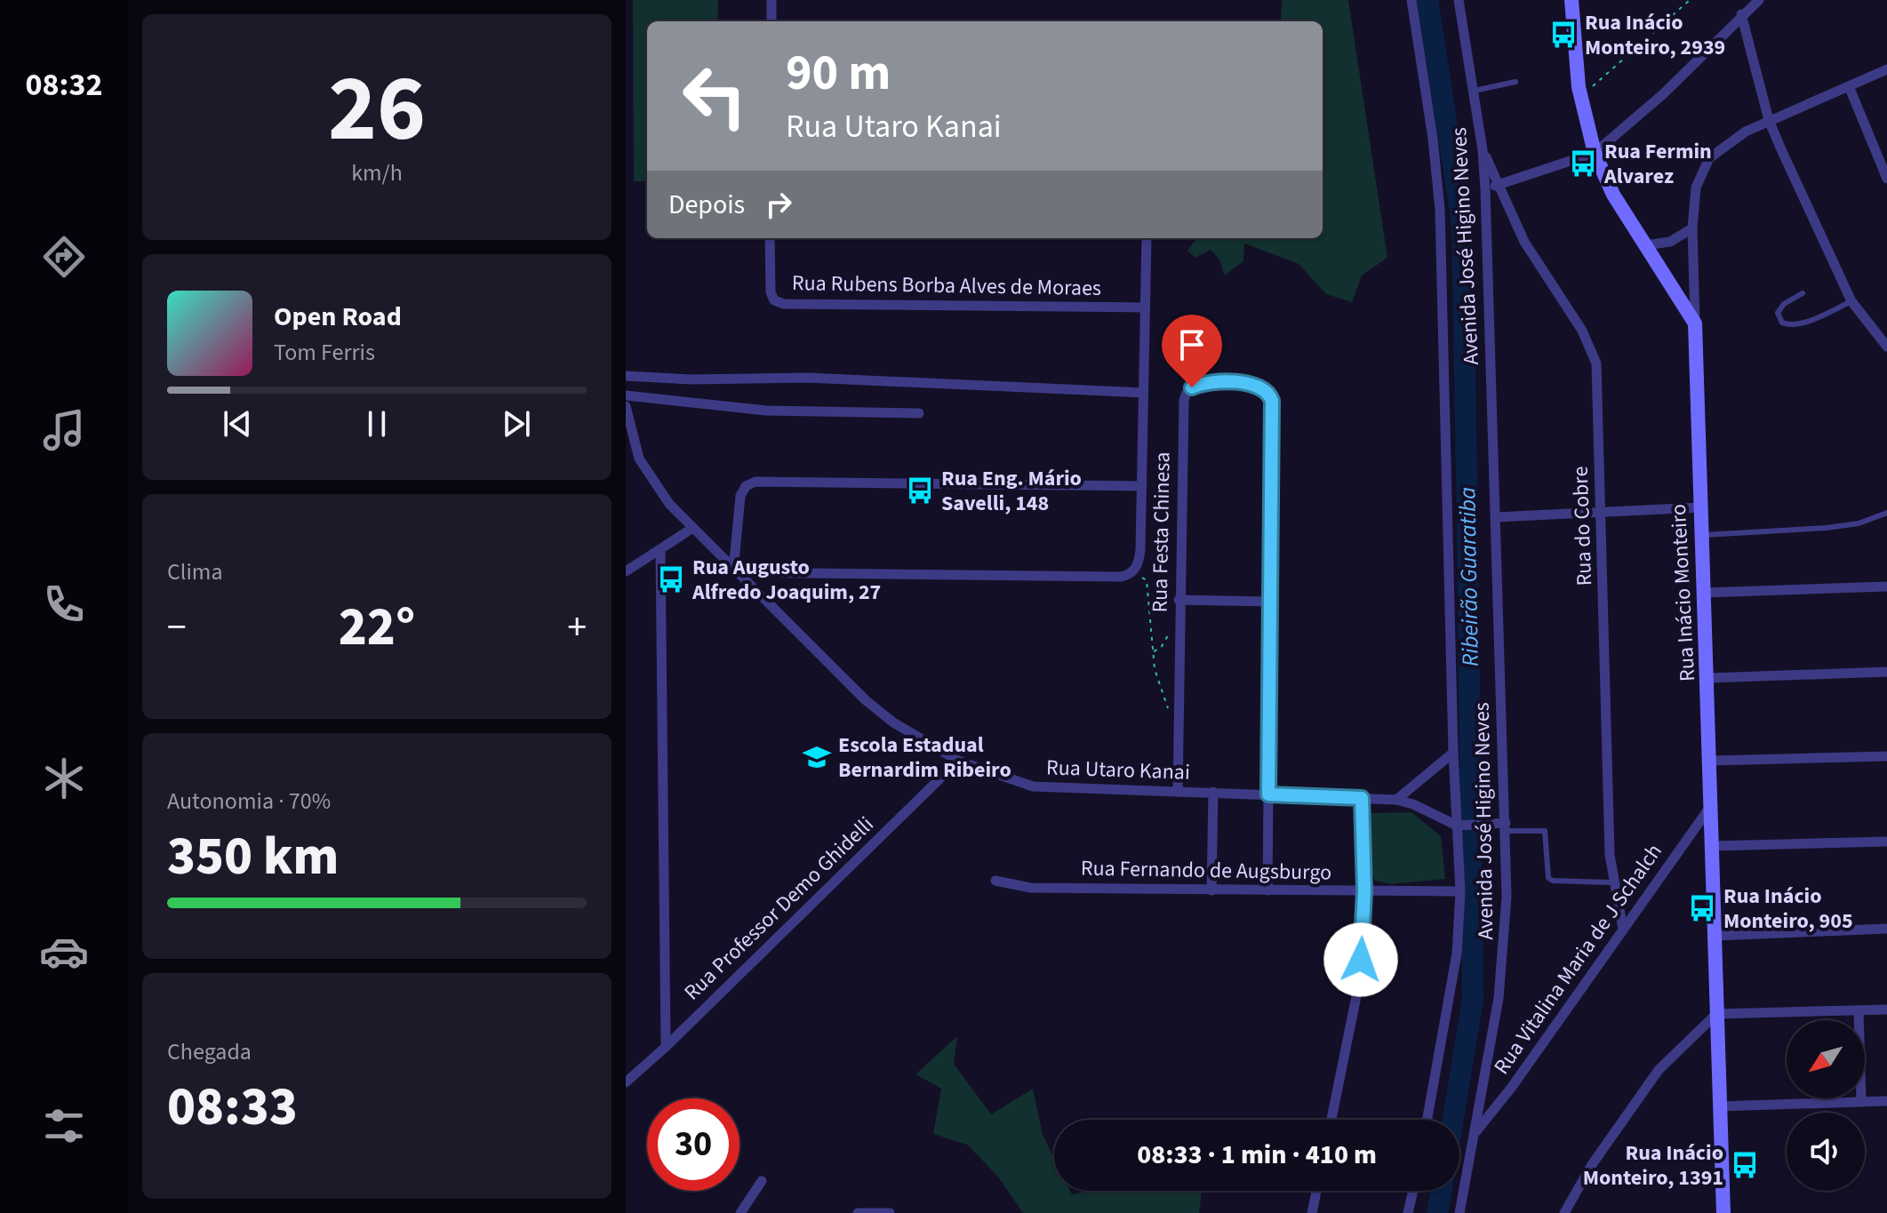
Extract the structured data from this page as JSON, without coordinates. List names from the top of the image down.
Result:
{
  "streets": {
    "street": [
      "Avenida José Higino Neves",
      "Rua Rubens Borba Alves de Moraes",
      "Rua do Cobre",
      "Rua Festa Chinesa",
      "Rua Inácio Monteiro",
      "Rua Utaro Kanai",
      "Rua Fernando de Augsburgo",
      "Rua Professor Demo Ghidelli",
      "Rua Vitalina Maria de J Schalch"
    ]
  },
  "crossings": [
    ["Avenida José Higino Neves", "Rua do Cobre"],
    ["Avenida José Higino Neves", "Rua Utaro Kanai"],
    ["Avenida José Higino Neves", "Rua Fernando de Augsburgo"],
    ["Avenida José Higino Neves", "Rua Vitalina Maria de J Schalch"],
    ["Rua do Cobre", "Rua Vitalina Maria de J Schalch"],
    ["Rua Festa Chinesa", "Rua Utaro Kanai"],
    ["Rua Festa Chinesa", "Rua Fernando de Augsburgo"],
    ["Rua Inácio Monteiro", "Rua Vitalina Maria de J Schalch"],
    ["Rua Utaro Kanai", "Rua Professor Demo Ghidelli"]
  ],
  "water": ["Ribeirão Guaratiba"],
  "places": {
    "bus stop": [
      "Rua Inácio Monteiro, 2939",
      "Rua Fermin Alvarez",
      "Rua Eng. Mário Savelli, 148",
      "Rua Augusto Alfredo Joaquim, 27",
      "Rua Inácio Monteiro, 905",
      "Rua Inácio Monteiro, 1391"
    ],
    "school or university": ["Escola Estadual Bernardim Ribeiro"]
  },
  "north": "bottom left",
  "page": {
    "tabs": "08:32",
    "tile": [
      ["26", "km/h"],
      "Clima",
      ["Autonomia · 70%", "350 km"],
      ["Chegada", "08:33"]
    ],
    "turn": ["90 m", "Rua Utaro Kanai"],
    "then": "Depois",
    "song": ["Open Road", "Tom Ferris"],
    "heat": ["−", "22°", "+"],
    "limit": "30",
    "trip": "08:33 · 1 min · 410 m"
  }
}
